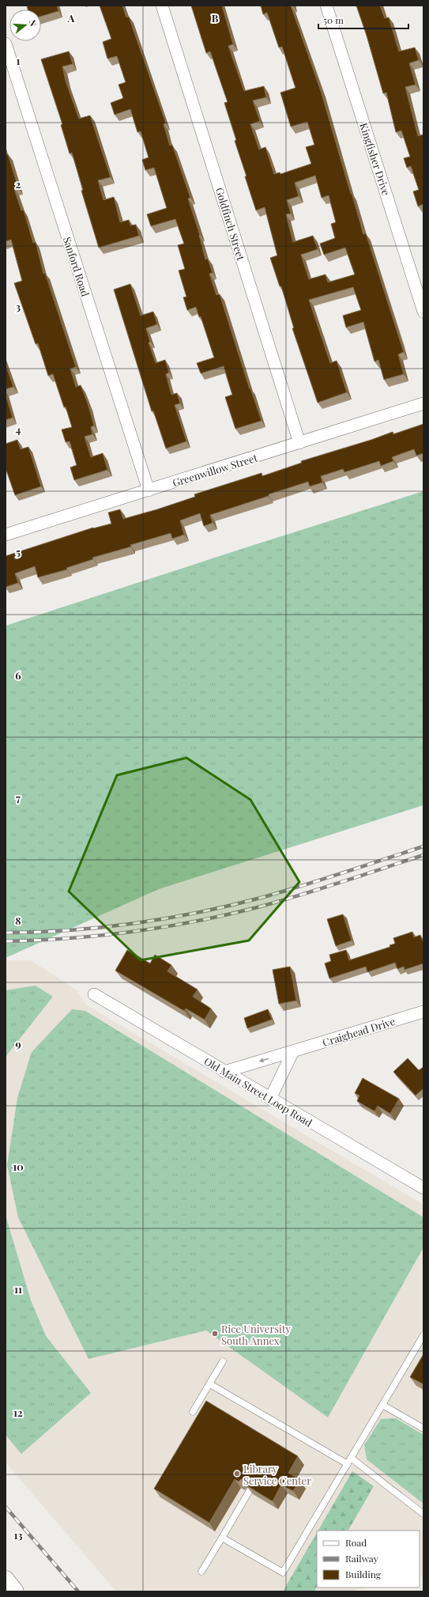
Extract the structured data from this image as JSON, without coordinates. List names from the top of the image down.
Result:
{
  "streets": {
    "street": [
      "Kingfisher Drive",
      "Goldfinch Street",
      "Sanford Road",
      "Greenwillow Street",
      "Craighead Drive",
      "Old Main Street Loop Road"
    ]
  },
  "crossings": [
    ["Goldfinch Street", "Greenwillow Street"],
    ["Sanford Road", "Greenwillow Street"],
    ["Craighead Drive", "Old Main Street Loop Road"]
  ],
  "places": ["Rice University South Annex", "Library Service Center"],
  "legend": ["Road", "Railway", "Building"],
  "scale_bar": "50 m",
  "north": "right",
  "grid": {
    "columns": ["A", "B"],
    "rows": [
      "1",
      "2",
      "3",
      "4",
      "5",
      "6",
      "7",
      "8",
      "9",
      "10",
      "11",
      "12",
      "13"
    ]
  }
}
